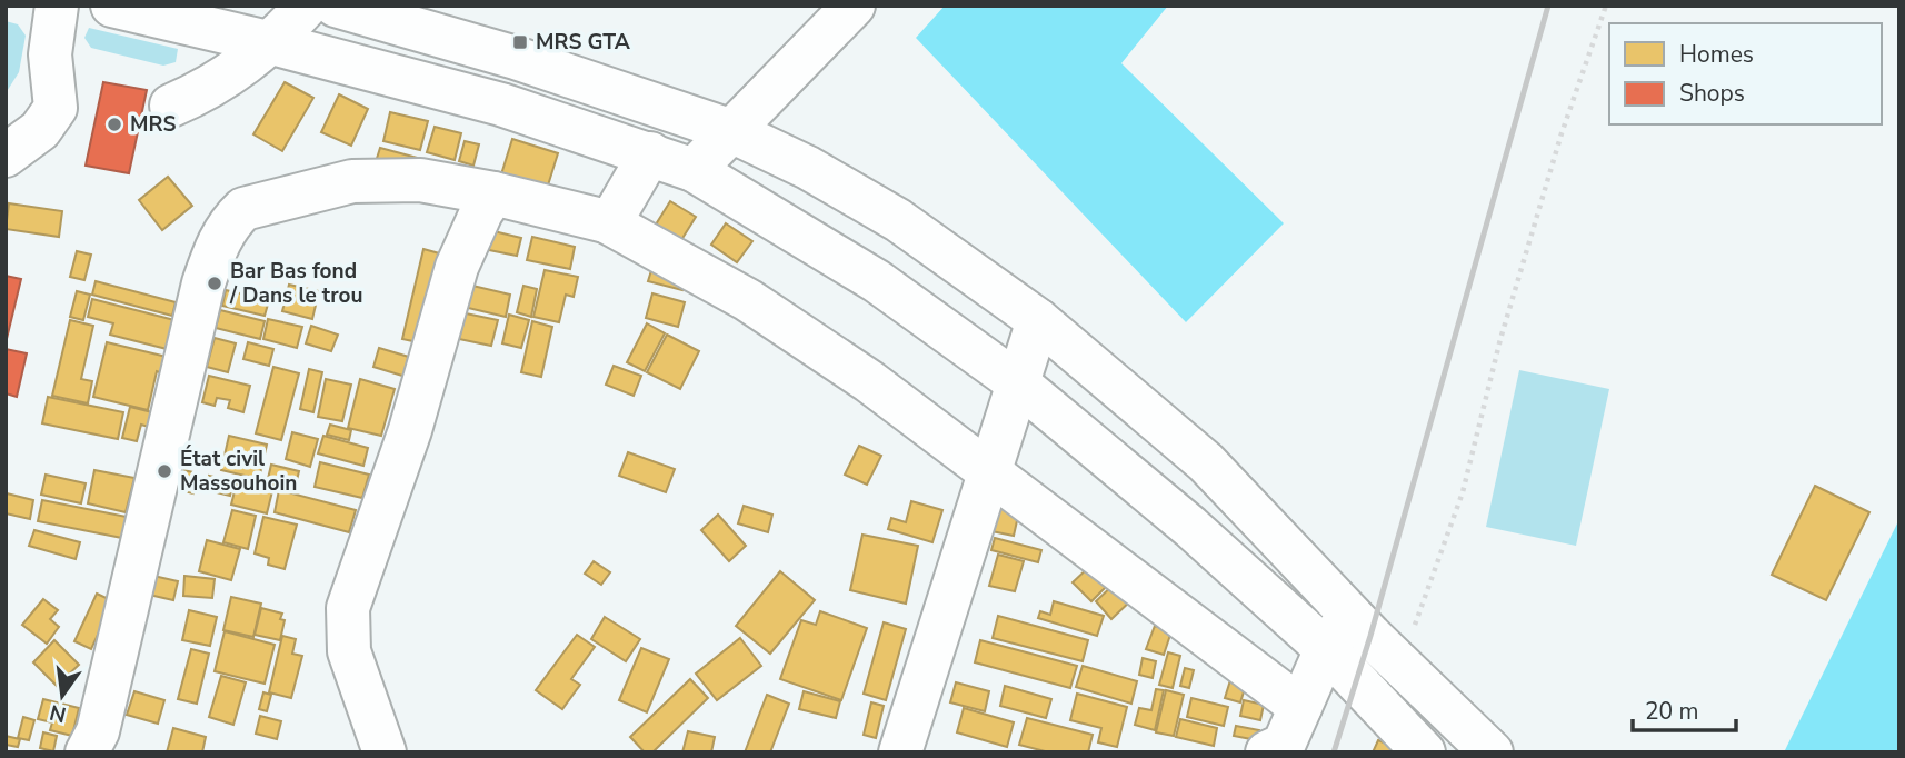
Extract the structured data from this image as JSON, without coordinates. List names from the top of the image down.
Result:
{
  "places": {
    "transit": ["MRS GTA"],
    "other": ["MRS", "Bar Bas fond / Dans le trou", "État civil Massouhoin"]
  },
  "legend": ["Homes", "Shops"],
  "scale_bar": "20 m",
  "north": "bottom"
}
